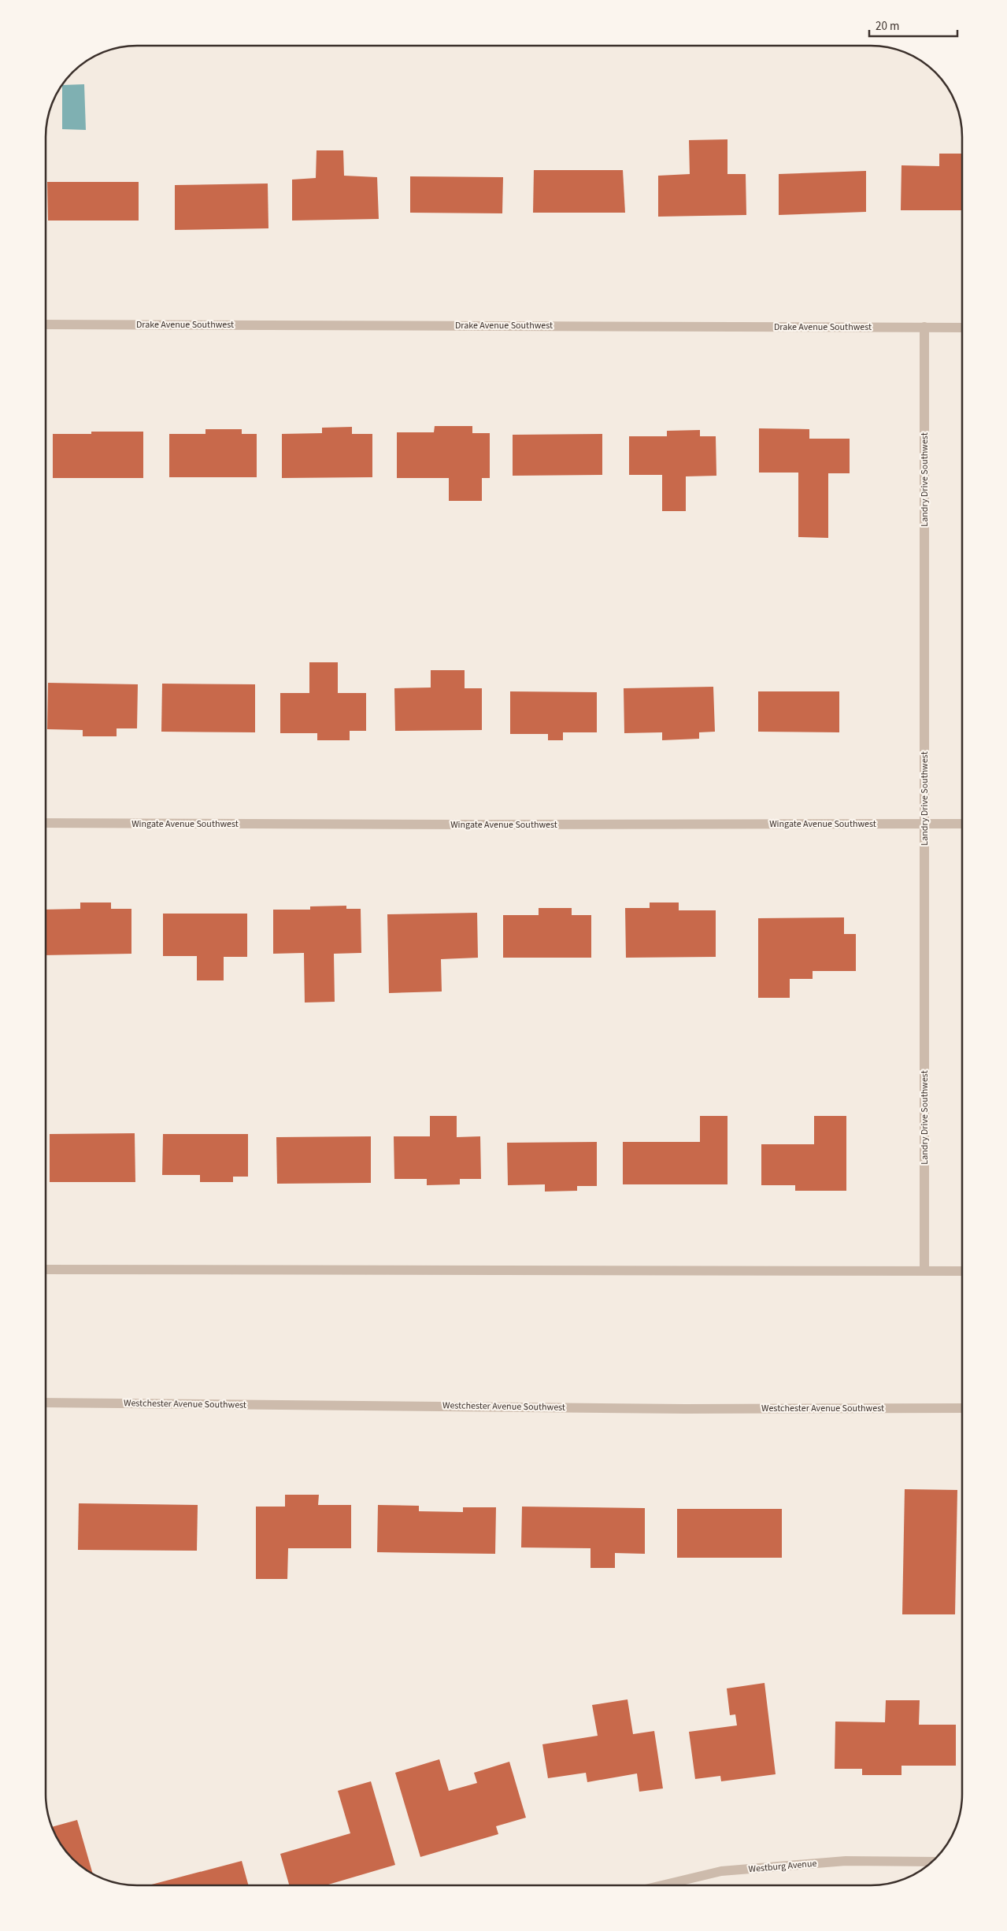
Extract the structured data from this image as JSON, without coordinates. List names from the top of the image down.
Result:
{
  "streets": {
    "street": [
      "Drake Avenue Southwest",
      "Landry Drive Southwest",
      "Wingate Avenue Southwest",
      "Westchester Avenue Southwest",
      "Westburg Avenue"
    ]
  },
  "crossings": [
    ["Drake Avenue Southwest", "Landry Drive Southwest"],
    ["Landry Drive Southwest", "Wingate Avenue Southwest"]
  ],
  "scale_bar": "20 m"
}
